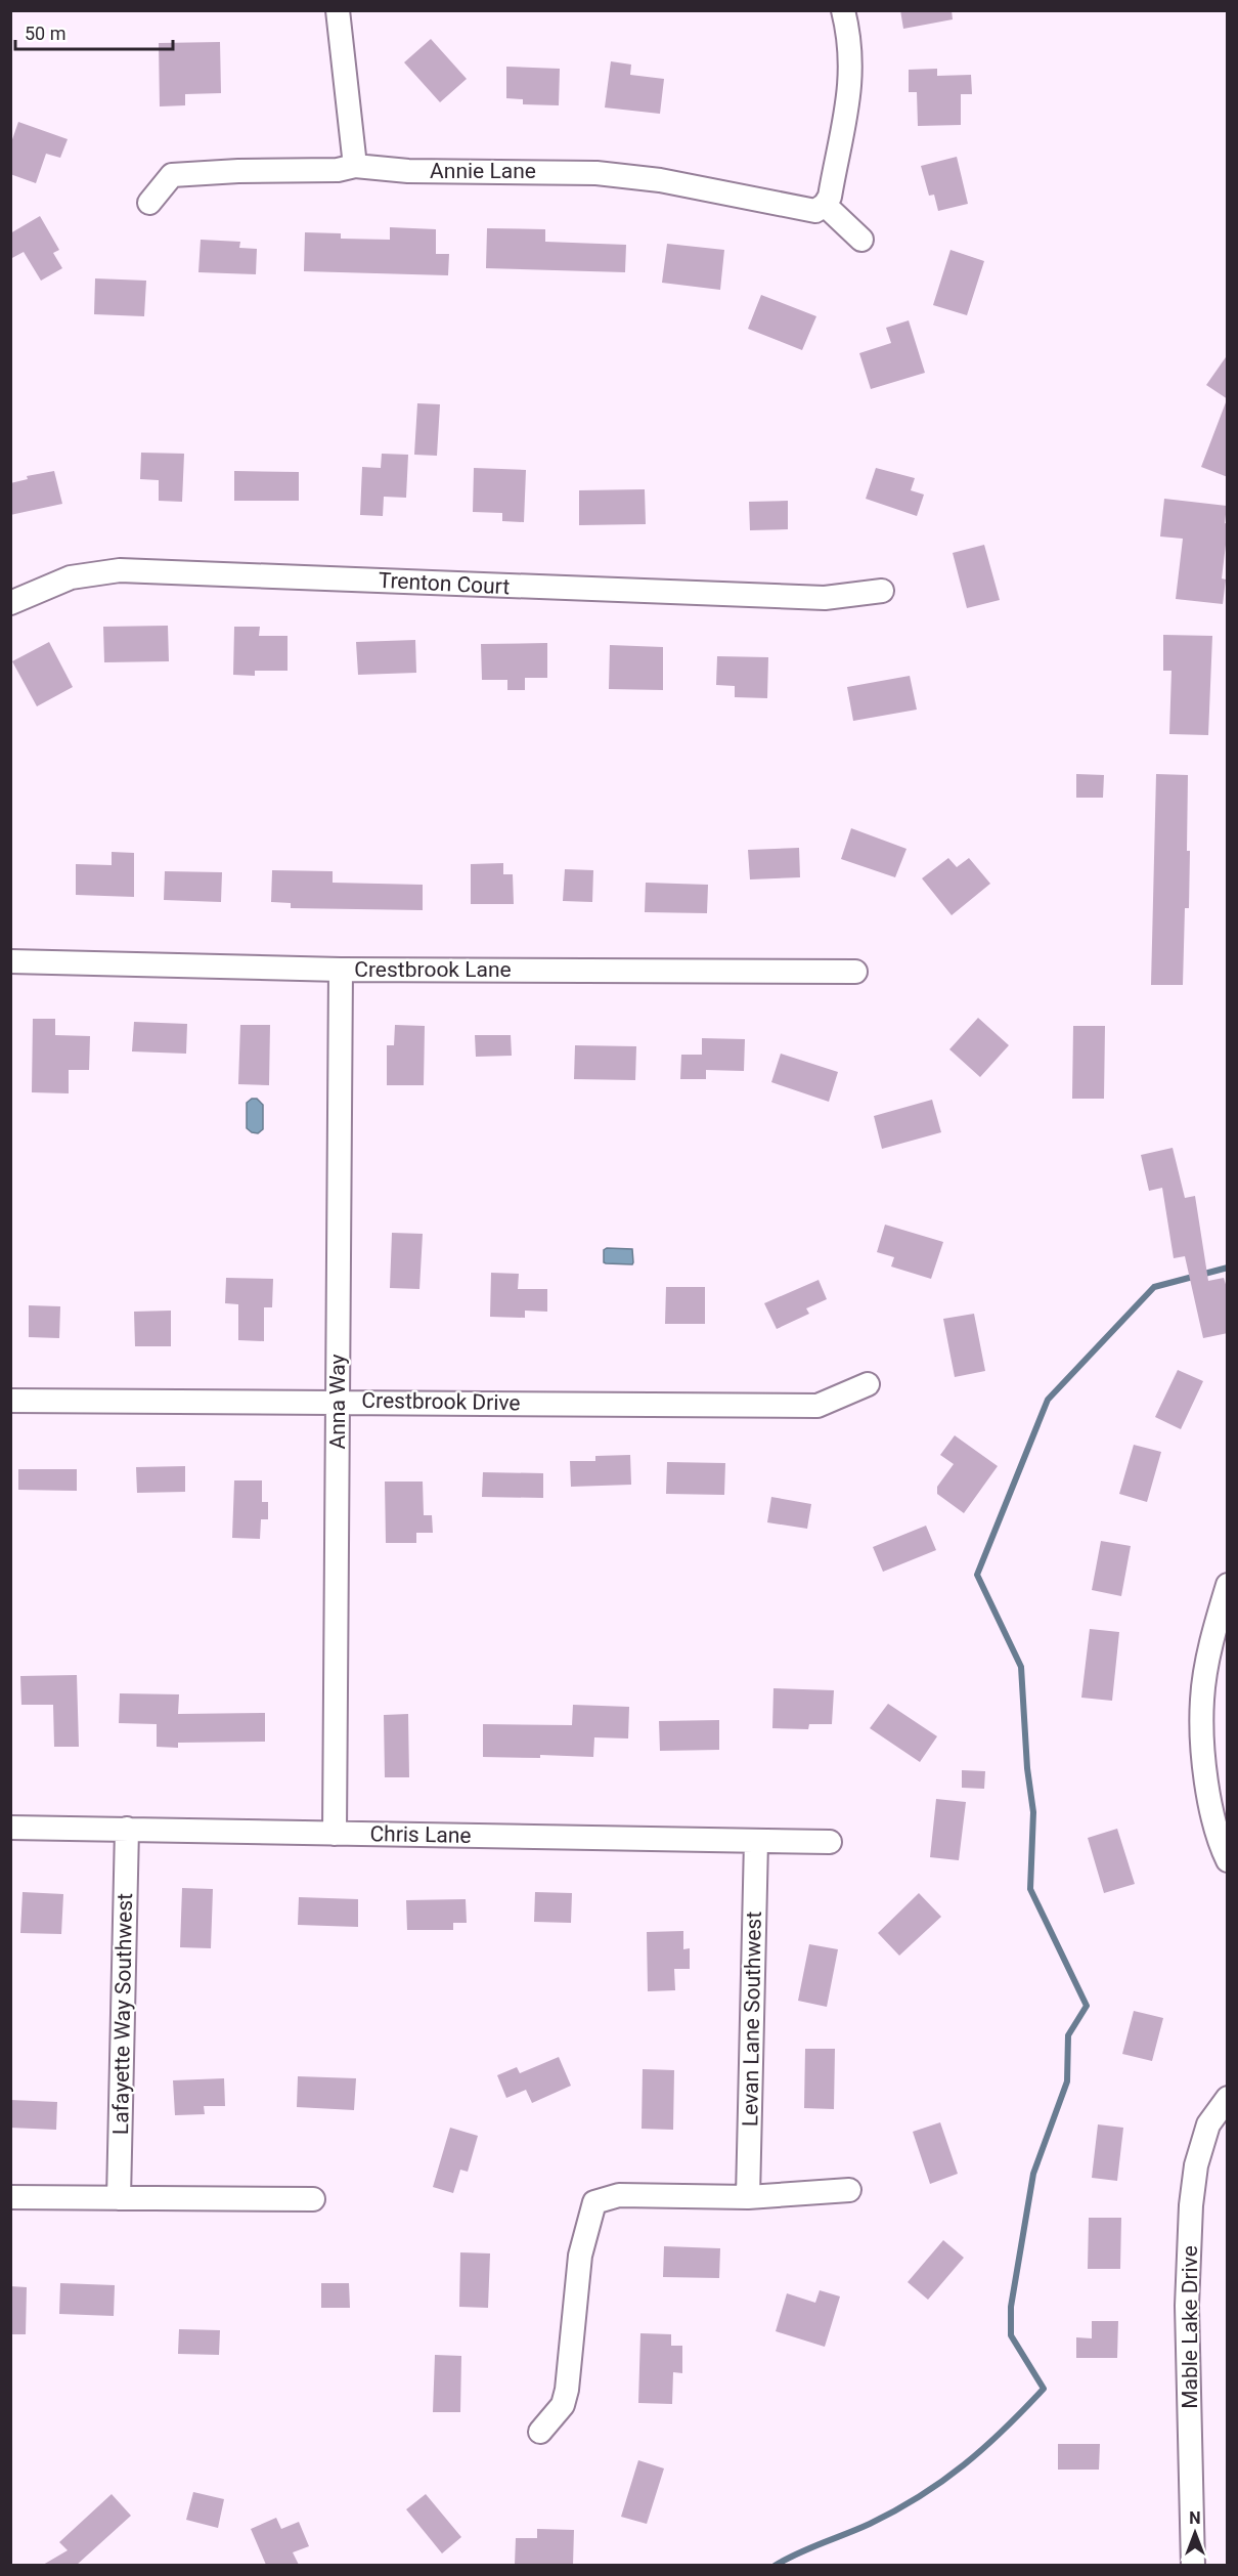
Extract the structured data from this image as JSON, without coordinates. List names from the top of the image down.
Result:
{
  "streets": {
    "street": [
      "Annie Lane",
      "Trenton Court",
      "Crestbrook Lane",
      "Anna Way",
      "Crestbrook Drive",
      "Chris Lane",
      "Lafayette Way Southwest",
      "Levan Lane Southwest",
      "Mable Lake Drive"
    ]
  },
  "crossings": [
    ["Crestbrook Lane", "Anna Way"],
    ["Anna Way", "Crestbrook Drive"],
    ["Anna Way", "Chris Lane"],
    ["Chris Lane", "Lafayette Way Southwest"],
    ["Chris Lane", "Levan Lane Southwest"]
  ],
  "scale_bar": "50 m",
  "north": "top"
}
